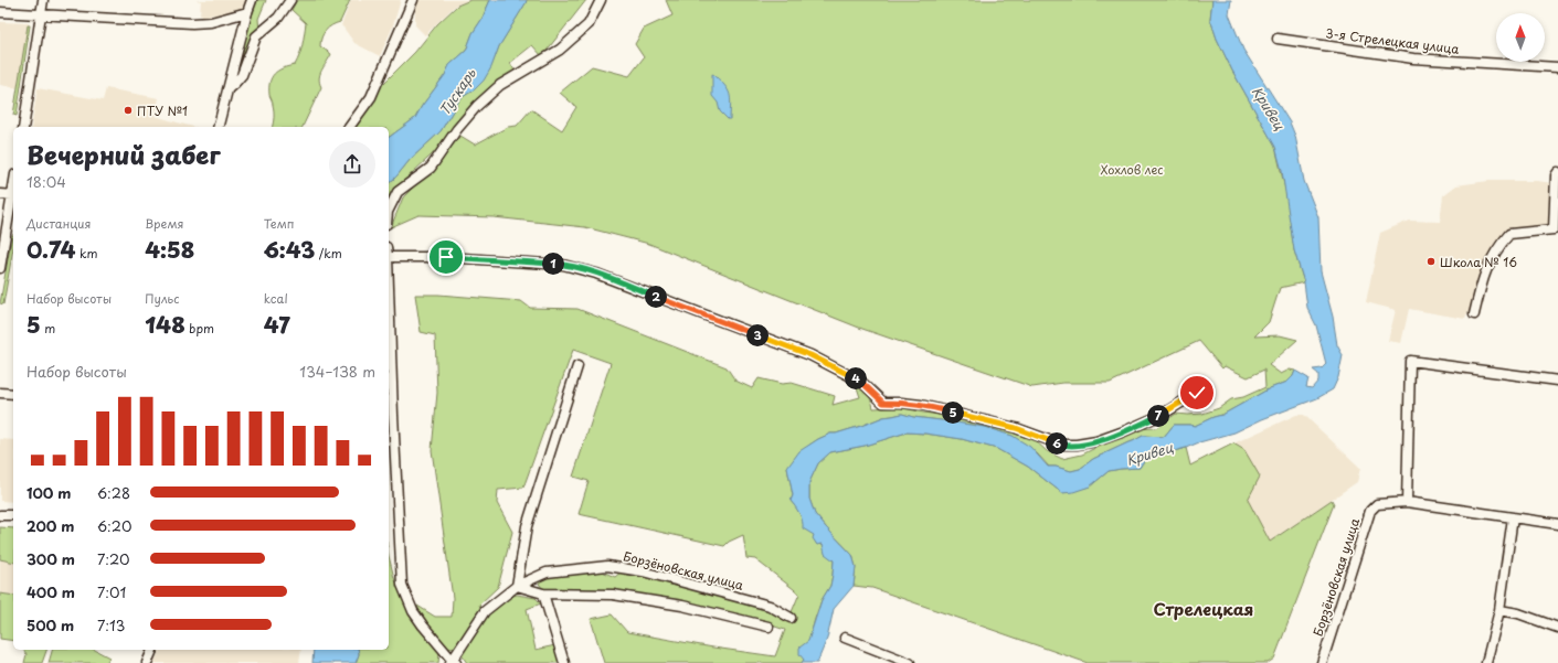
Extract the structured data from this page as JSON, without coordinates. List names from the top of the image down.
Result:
{
  "streets": {
    "street": ["3-я Стрелецкая улица", "Борзёновская улица"]
  },
  "districts": ["Стрелецкая"],
  "water": ["Тускарь", "Кривец"],
  "parks": ["Хохлов лес"],
  "places": ["ПТУ №1", "Школа № 16"],
  "north": "top",
  "page": {
    "heading": ["Вечерний забег", "18:04"],
    "stats": [
      ["Дистанция", "0.74 km"],
      ["Время", "4:58"],
      ["Темп", "6:43 /km"],
      ["Набор высоты", "5 m"],
      ["Пульс", "148 bpm"],
      ["kcal", "47"]
    ],
    "pins": [
      "1",
      "2",
      "3",
      "4",
      "5",
      "7",
      "6"
    ],
    "chart": ["Набор высоты", "134–138 m"],
    "list": [
      {
        "name": "100 m",
        "note": "6:28"
      },
      {
        "name": "200 m",
        "note": "6:20"
      },
      {
        "name": "300 m",
        "note": "7:20"
      },
      {
        "name": "400 m",
        "note": "7:01"
      },
      {
        "name": "500 m",
        "note": "7:13"
      }
    ]
  }
}
